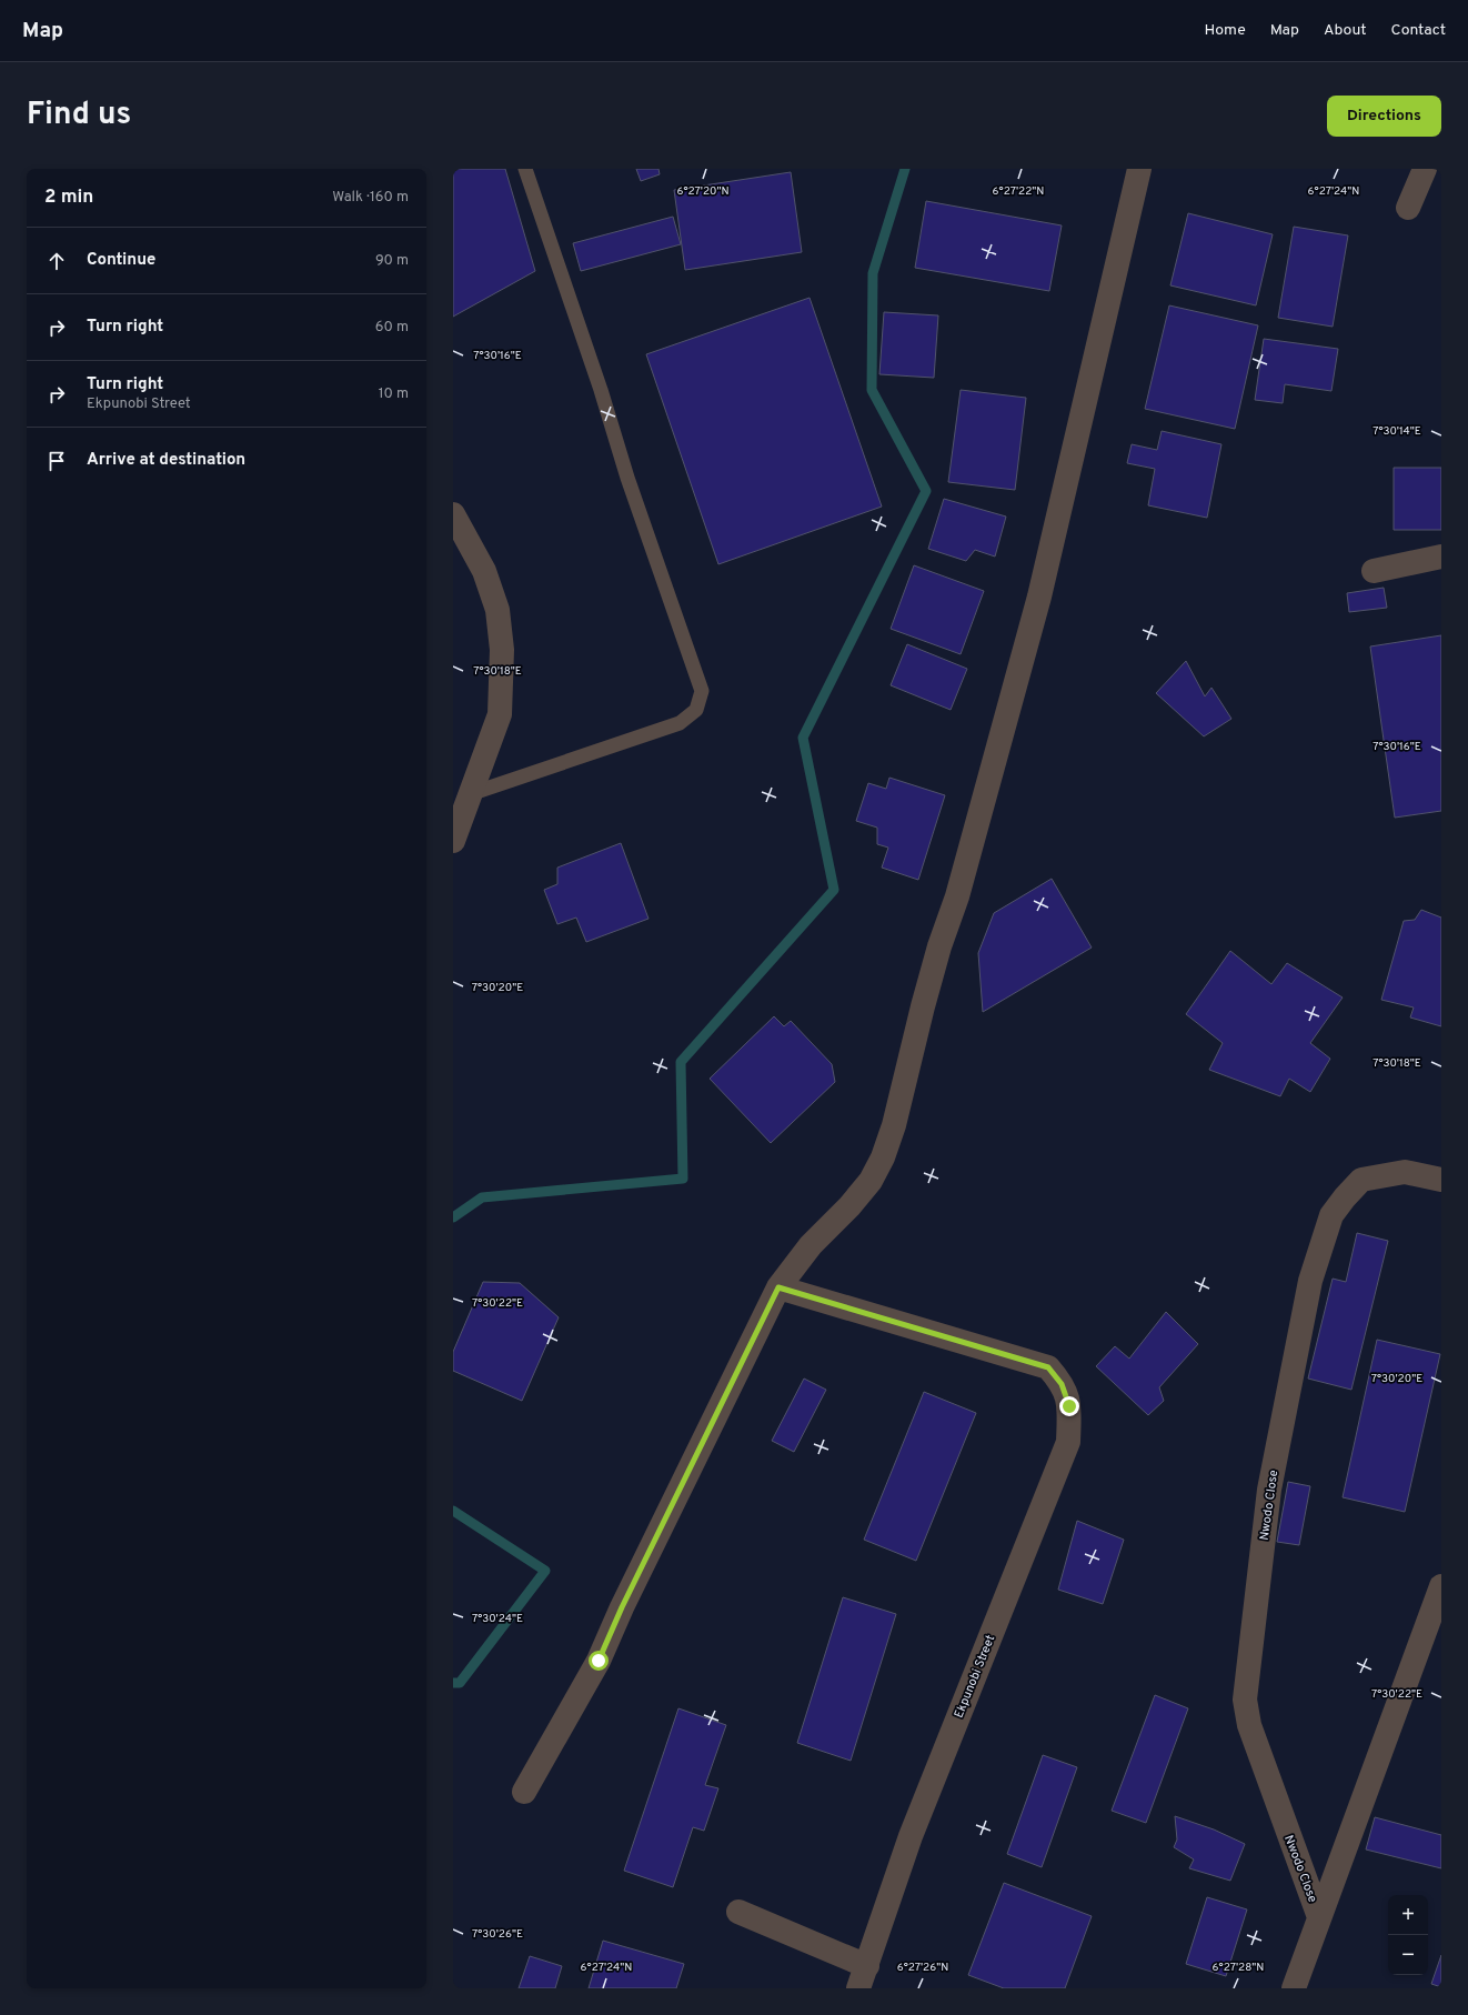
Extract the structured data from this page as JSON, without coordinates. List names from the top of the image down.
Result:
{
  "streets": {
    "street": ["Nwodo Close", "Ekpunobi Street"]
  },
  "page": {
    "header": "Map",
    "nav": [
      "Home",
      "Map",
      "About",
      "Contact"
    ],
    "title": "Find us",
    "buttons": "Directions",
    "heading": ["2 min", "Walk · 160 m"],
    "list": [
      ["Continue", "90 m"],
      ["Turn right", "60 m"],
      ["Turn right", "Ekpunobi Street", "10 m"],
      "Arrive at destination"
    ],
    "map_buttons": ["+", "−"]
  },
  "coordinates": [
    "6°27'24\"N",
    "6°27'20\"N",
    "6°27'22\"N",
    "7°30'16\"E",
    "7°30'14\"E",
    "7°30'18\"E",
    "7°30'20\"E",
    "7°30'22\"E",
    "7°30'24\"E",
    "7°30'26\"E",
    "6°27'26\"N",
    "6°27'28\"N"
  ]
}
